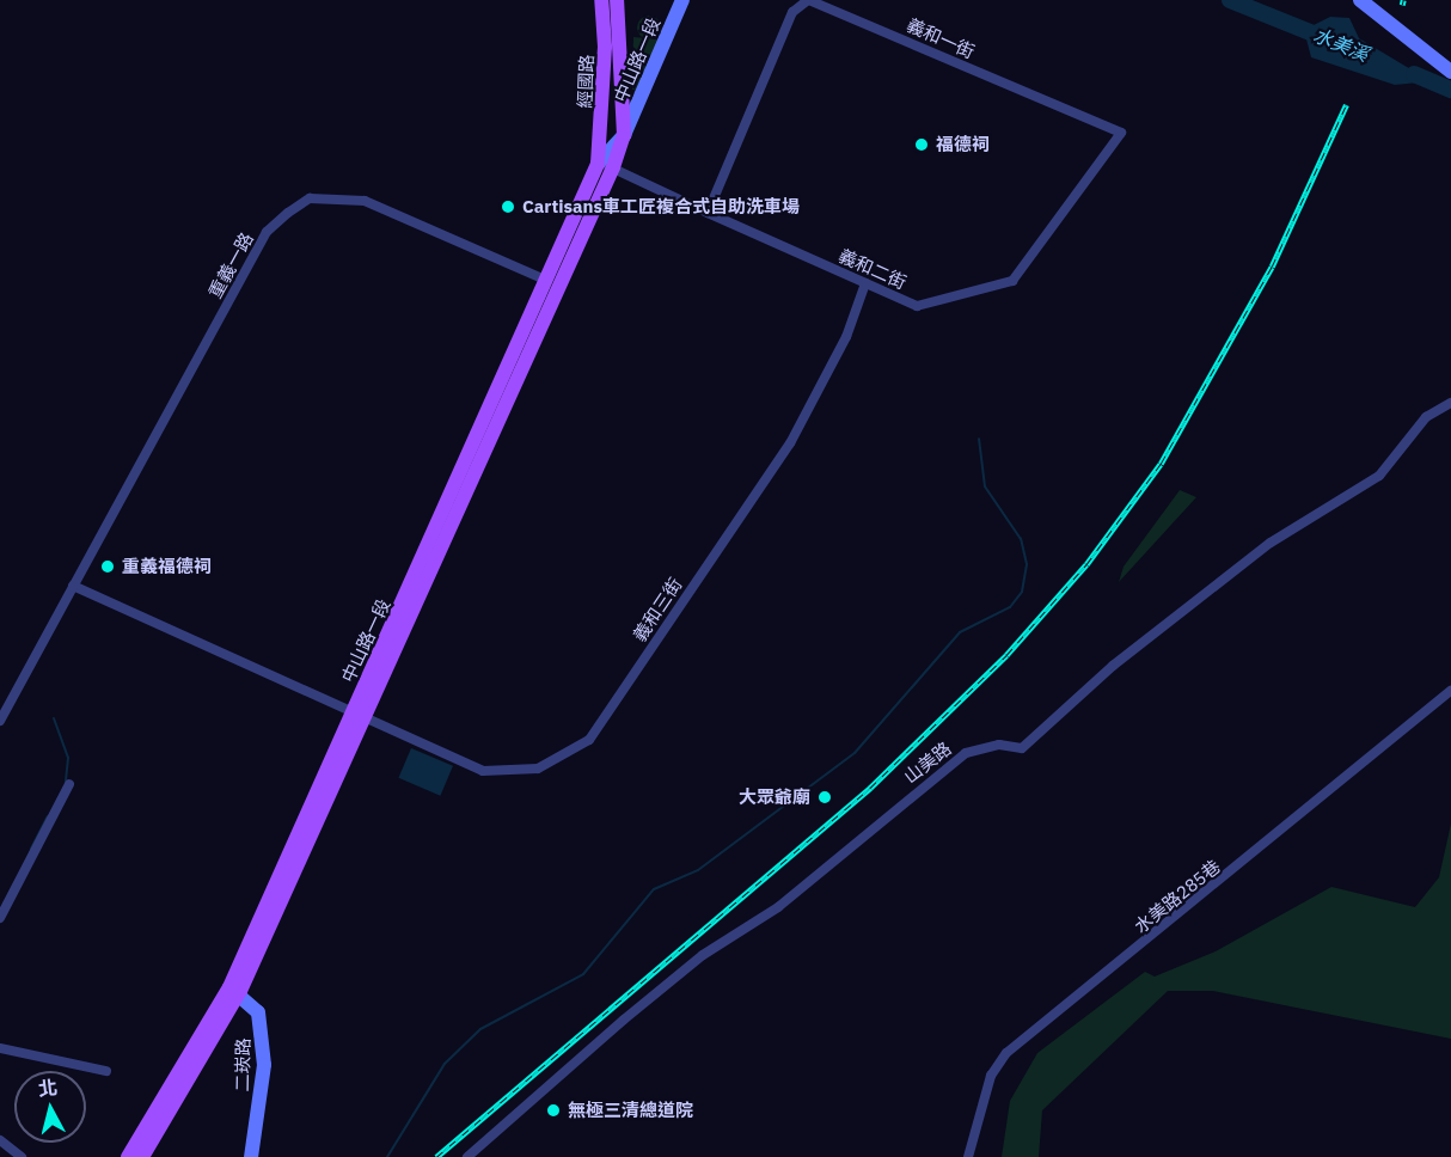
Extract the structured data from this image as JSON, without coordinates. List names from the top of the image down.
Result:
{
  "streets": {
    "main road": ["中山路一段", "經國路"],
    "street": [
      "義和一街",
      "重義一路",
      "義和二街",
      "義和三街",
      "山美路",
      "水美路285巷",
      "二崁路"
    ]
  },
  "crossings": [
    ["義和一街", "義和二街"],
    ["中山路一段", "經國路"],
    ["中山路一段", "重義一路"],
    ["中山路一段", "義和二街"],
    ["中山路一段", "義和三街"],
    ["中山路一段", "二崁路"],
    ["經國路", "義和二街"],
    ["重義一路", "義和三街"],
    ["義和二街", "義和三街"]
  ],
  "water": ["水美溪"],
  "places": [
    "福德祠",
    "Cartisans車工匠複合式自助洗車場",
    "重義福德祠",
    "大眾爺廟",
    "無極三清總道院"
  ],
  "north": "top"
}
